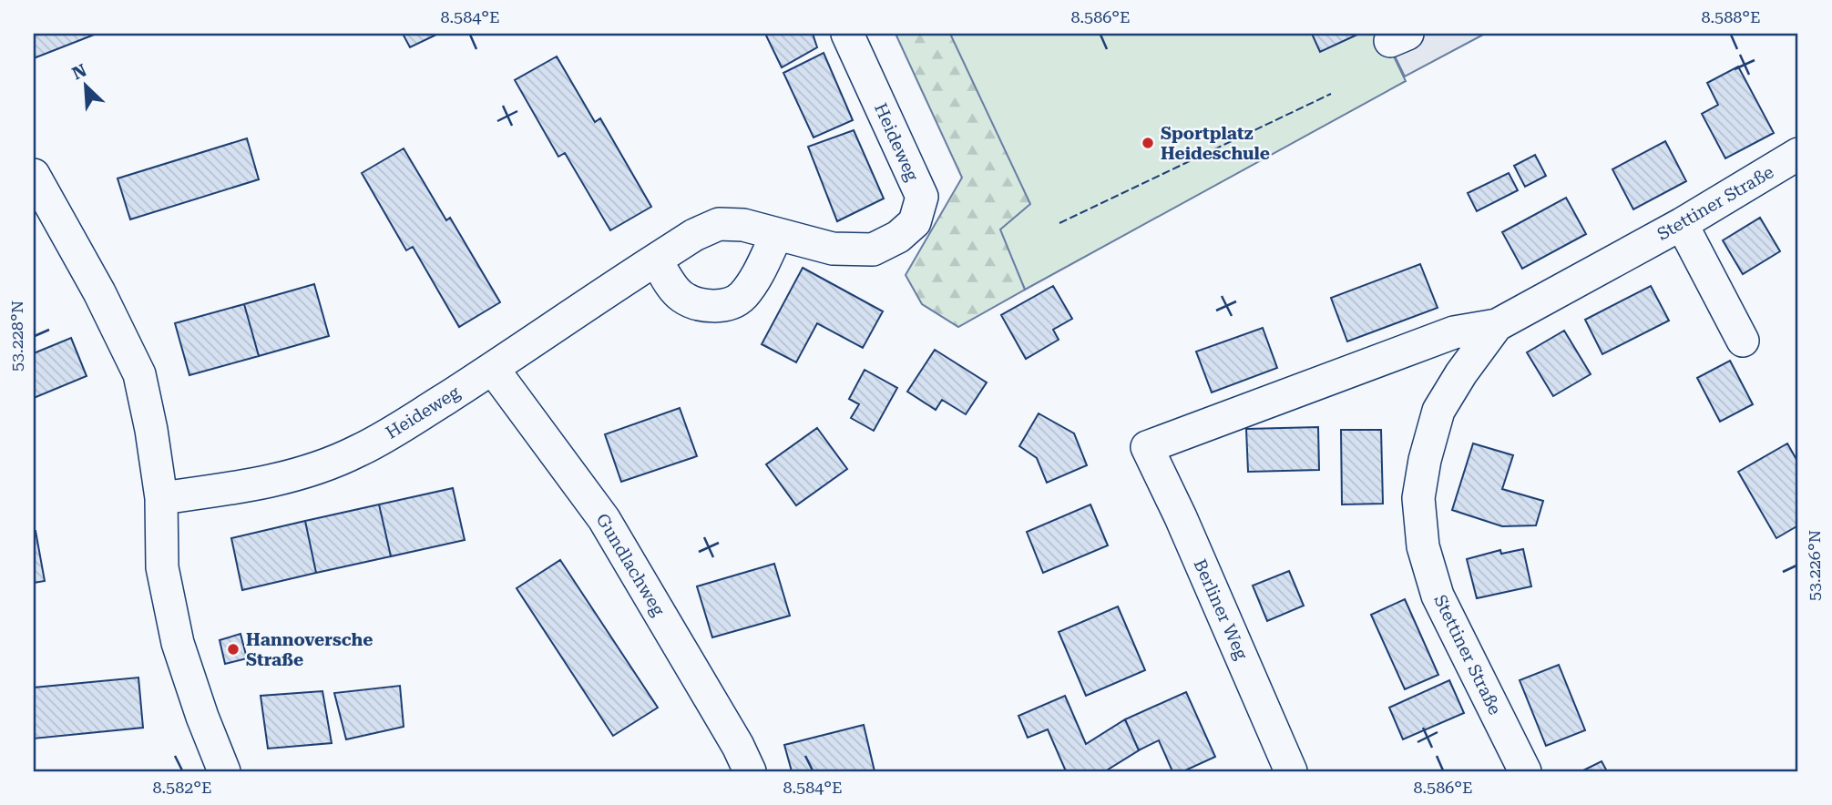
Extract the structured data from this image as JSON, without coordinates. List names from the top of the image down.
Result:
{
  "streets": {
    "street": [
      "Heideweg",
      "Stettiner Straße",
      "Gundlachweg",
      "Berliner Weg"
    ]
  },
  "crossings": [
    ["Heideweg", "Gundlachweg"],
    ["Stettiner Straße", "Berliner Weg"]
  ],
  "places": ["Sportplatz Heideschule", "Hannoversche Straße"],
  "north": "top left",
  "coordinates": [
    "8.584°E",
    "8.586°E",
    "8.588°E",
    "53.228°N",
    "53.226°N",
    "8.582°E"
  ]
}
